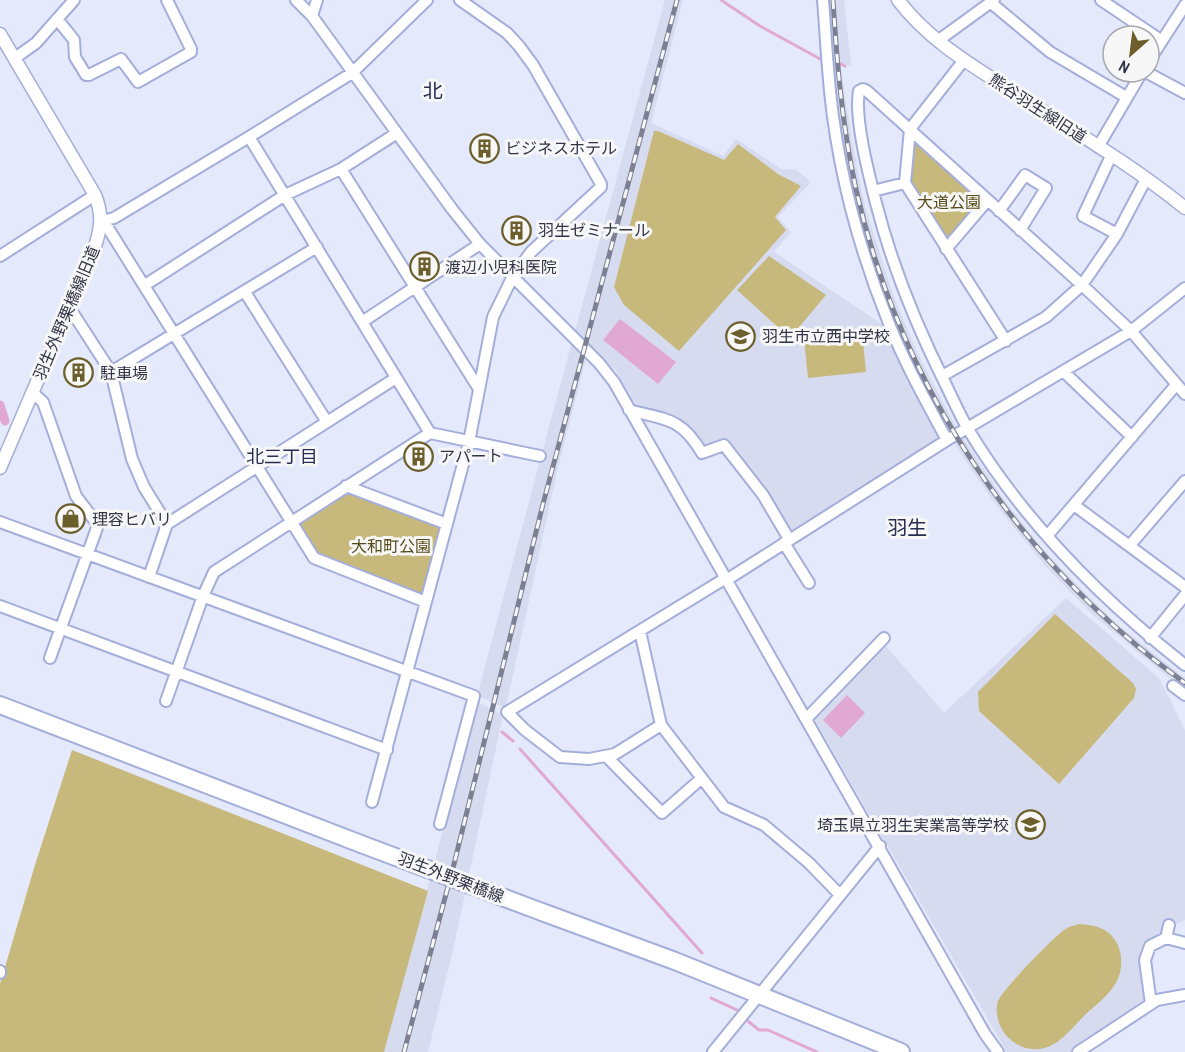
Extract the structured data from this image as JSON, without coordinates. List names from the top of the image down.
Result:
{
  "streets": {
    "main road": ["羽生外野栗橋線"],
    "street": ["熊谷羽生線旧道", "羽生外野栗橋線旧道"]
  },
  "districts": ["北", "北三丁目", "羽生"],
  "parks": ["大道公園", "大和町公園"],
  "places": {
    "building": [
      "ビジネスホテル",
      "羽生ゼミナール",
      "渡辺小児科医院",
      "駐車場",
      "アパート"
    ],
    "school or university": ["羽生市立西中学校", "埼玉県立羽生実業高等学校"],
    "shop": ["理容ヒバリ"]
  },
  "north": "bottom left"
}
